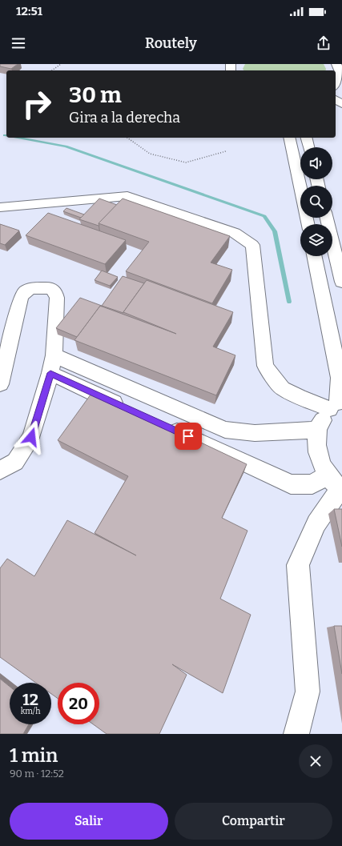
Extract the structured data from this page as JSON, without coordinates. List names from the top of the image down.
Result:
{
  "page": {
    "status": "12:51",
    "header": "Routely",
    "turn": ["30 m", "Gira a la derecha"],
    "speed": "12 km/h",
    "limit": "20",
    "heading": ["1 min", "90 m · 12:52"],
    "buttons": ["Salir", "Compartir"]
  }
}
